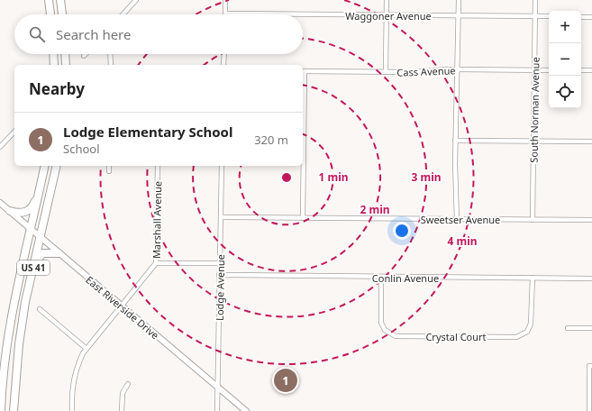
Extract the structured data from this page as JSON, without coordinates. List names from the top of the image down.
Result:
{
  "streets": {
    "highway": ["US 41"],
    "street": [
      "Waggoner Avenue",
      "Cass Avenue",
      "South Norman Avenue",
      "Sweetser Avenue",
      "Marshall Avenue",
      "Conlin Avenue",
      "Lodge Avenue",
      "East Riverside Drive",
      "Crystal Court"
    ]
  },
  "crossings": [
    ["Waggoner Avenue", "South Norman Avenue"],
    ["Cass Avenue", "South Norman Avenue"],
    ["South Norman Avenue", "Sweetser Avenue"],
    ["Sweetser Avenue", "Lodge Avenue"],
    ["Marshall Avenue", "East Riverside Drive"],
    ["US 41", "East Riverside Drive"],
    ["Conlin Avenue", "Lodge Avenue"],
    ["Conlin Avenue", "Crystal Court"],
    ["Lodge Avenue", "East Riverside Drive"]
  ],
  "page": {
    "map_buttons": ["+", "−"],
    "search": "Search here",
    "heading": "Nearby",
    "list": [
      {
        "mark": "1",
        "name": "Lodge Elementary School",
        "note": "School",
        "value": "320 m"
      }
    ],
    "pins": "1"
  },
  "rings": [
    "1 min",
    "3 min",
    "2 min",
    "4 min"
  ]
}
